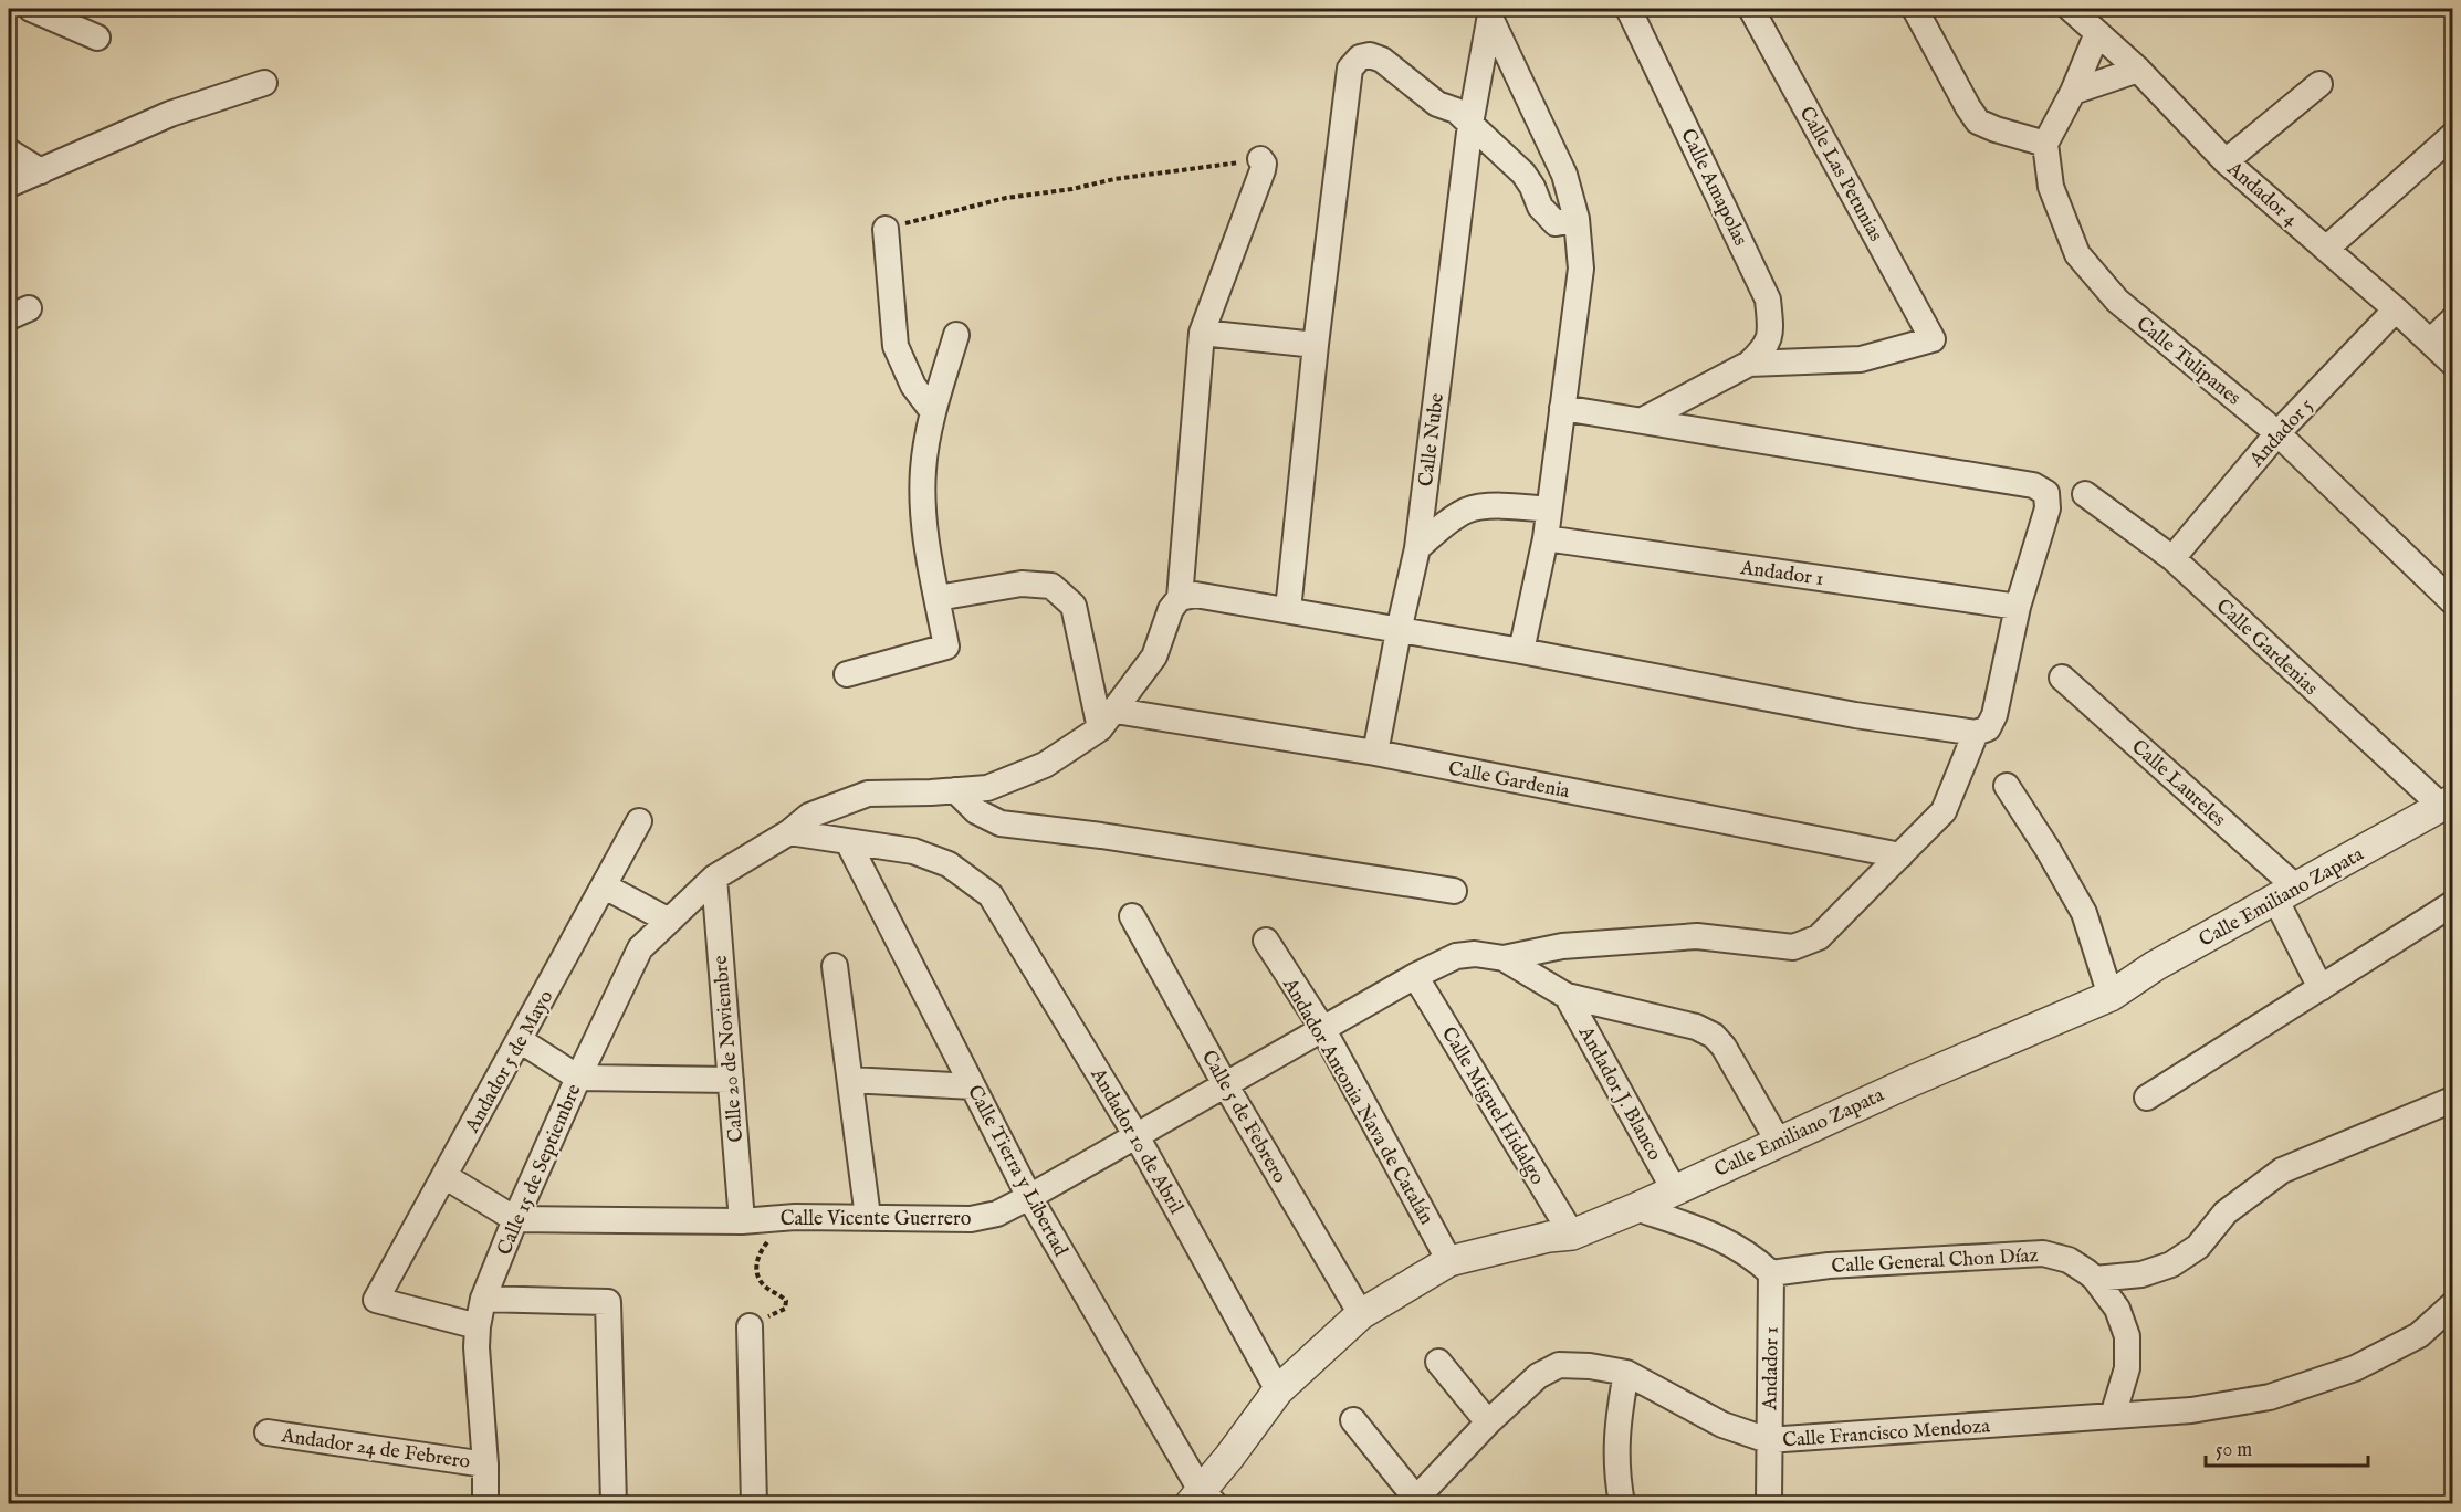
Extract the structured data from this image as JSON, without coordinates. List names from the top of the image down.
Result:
{
  "streets": {
    "street": [
      "Calle Las Petunias",
      "Calle Amapolas",
      "Andador 4",
      "Calle Tulipanes",
      "Andador 5",
      "Calle Nube",
      "Andador 1",
      "Calle Gardenias",
      "Calle Gardenia",
      "Calle Laureles",
      "Calle Emiliano Zapata",
      "Calle 20 de Noviembre",
      "Andador 5 de Mayo",
      "Andador J. Blanco",
      "Andador Antonia Nava de Catalán",
      "Calle Miguel Hidalgo",
      "Calle 5 de Febrero",
      "Andador 10 de Abril",
      "Calle 15 de Septiembre",
      "Calle Tierra y Libertad",
      "Calle Vicente Guerrero",
      "Calle General Chon Díaz",
      "Calle Francisco Mendoza",
      "Andador 24 de Febrero"
    ]
  },
  "crossings": [
    ["Calle Las Petunias", "Calle Amapolas"],
    ["Andador 4", "Andador 5"],
    ["Calle Tulipanes", "Andador 5"],
    ["Andador 5", "Calle Gardenias"],
    ["Calle Nube", "Calle Gardenia"],
    ["Andador 1", "Calle General Chon Díaz"],
    ["Andador 1", "Calle Francisco Mendoza"],
    ["Calle Gardenias", "Calle Emiliano Zapata"],
    ["Calle Gardenia", "Calle 15 de Septiembre"],
    ["Calle Laureles", "Calle Emiliano Zapata"],
    ["Calle Emiliano Zapata", "Andador J. Blanco"],
    ["Calle Emiliano Zapata", "Andador Antonia Nava de Catalán"],
    ["Calle Emiliano Zapata", "Calle Miguel Hidalgo"],
    ["Calle Emiliano Zapata", "Calle 5 de Febrero"],
    ["Calle Emiliano Zapata", "Andador 10 de Abril"],
    ["Calle Emiliano Zapata", "Calle Tierra y Libertad"],
    ["Calle 20 de Noviembre", "Calle 15 de Septiembre"],
    ["Calle 20 de Noviembre", "Calle Vicente Guerrero"],
    ["Andador 5 de Mayo", "Calle 15 de Septiembre"],
    ["Andador Antonia Nava de Catalán", "Calle Vicente Guerrero"],
    ["Calle Miguel Hidalgo", "Calle Vicente Guerrero"],
    ["Calle 5 de Febrero", "Calle Vicente Guerrero"],
    ["Andador 10 de Abril", "Calle Tierra y Libertad"],
    ["Andador 10 de Abril", "Calle Vicente Guerrero"],
    ["Calle 15 de Septiembre", "Calle Vicente Guerrero"],
    ["Calle 15 de Septiembre", "Andador 24 de Febrero"],
    ["Calle Tierra y Libertad", "Calle Vicente Guerrero"],
    ["Calle General Chon Díaz", "Calle Francisco Mendoza"]
  ],
  "scale_bar": "50 m"
}
